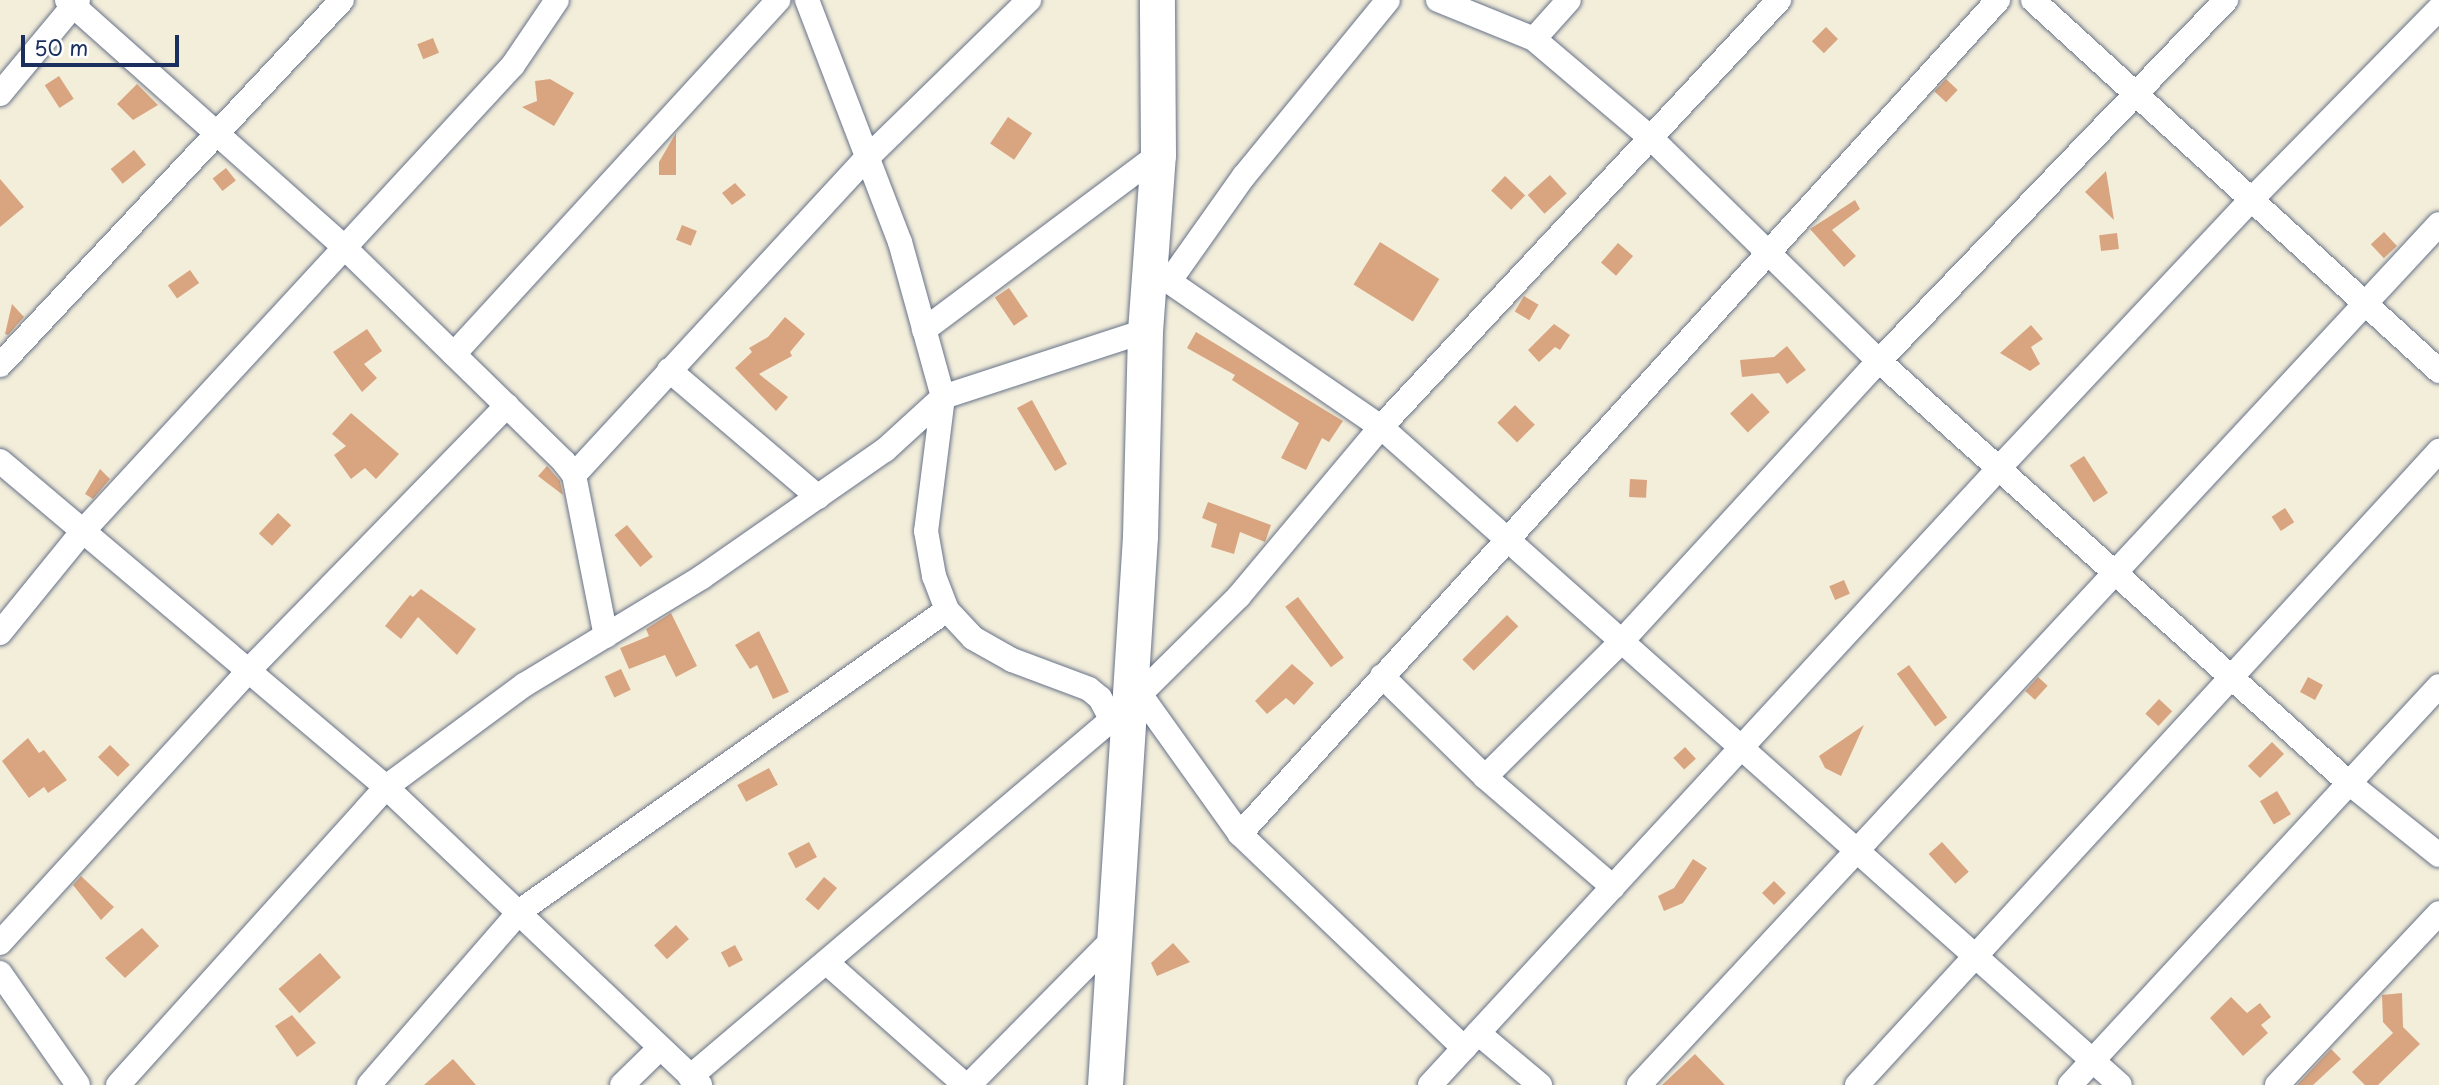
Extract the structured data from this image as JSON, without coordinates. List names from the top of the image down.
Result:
{
  "scale_bar": "50 m"
}
